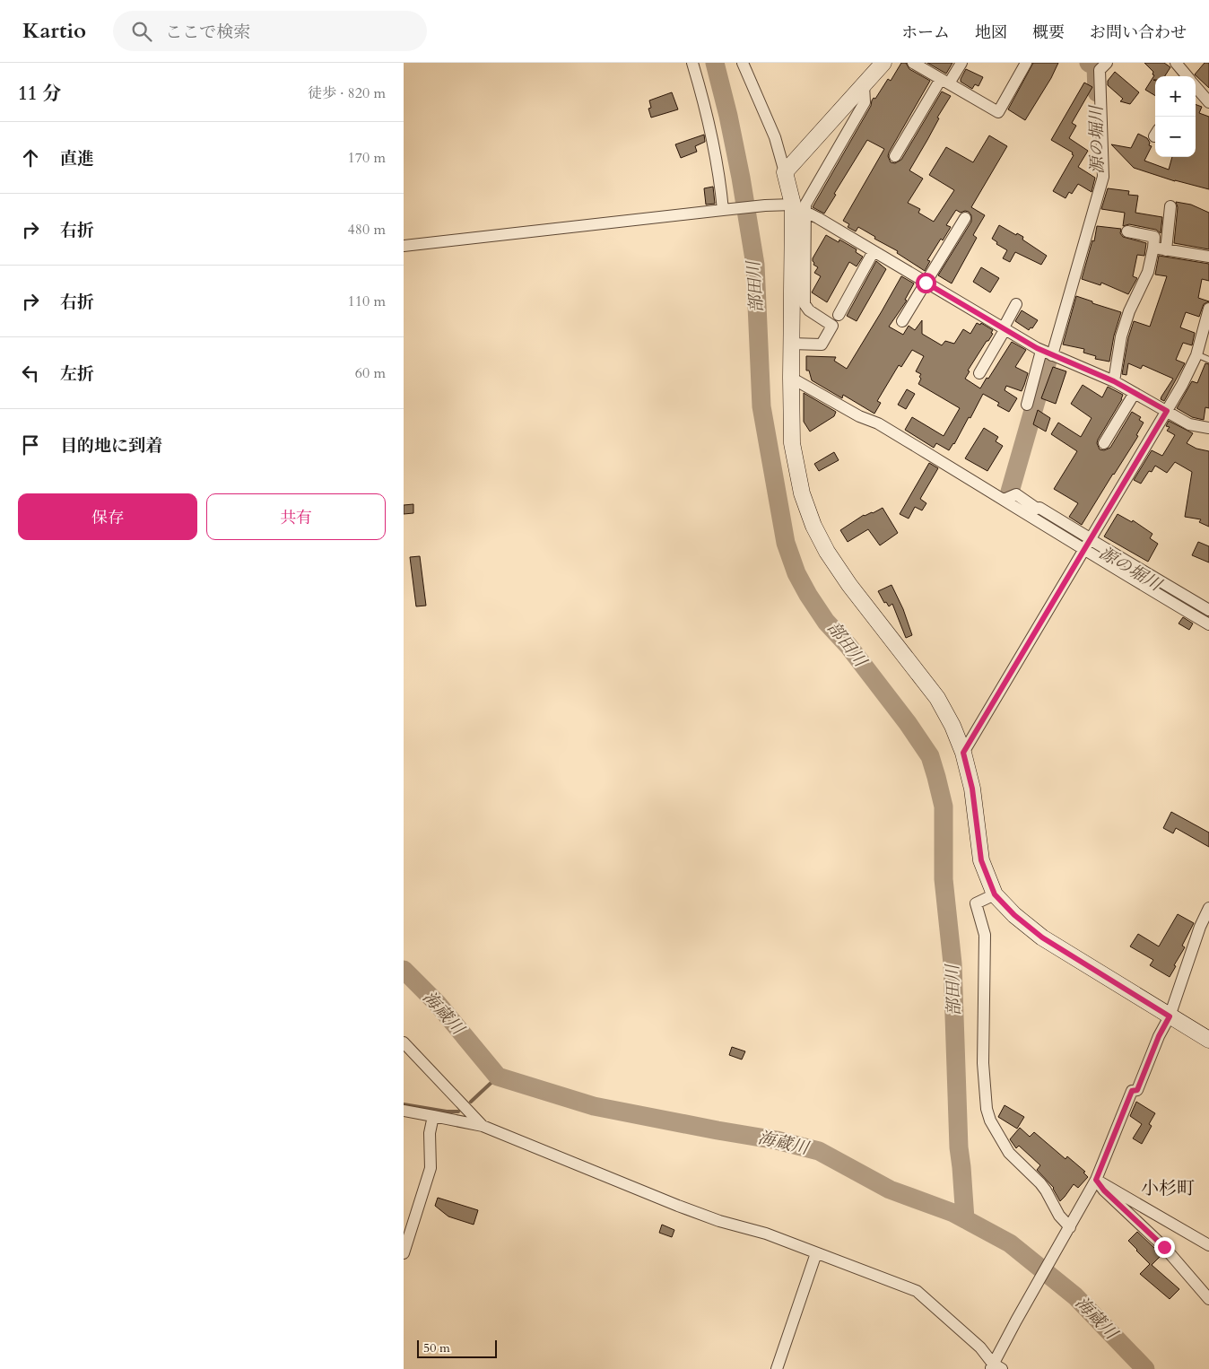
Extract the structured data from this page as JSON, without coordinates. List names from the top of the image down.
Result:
{
  "districts": ["小杉町"],
  "water": ["源の堀川", "部田川", "海蔵川"],
  "scale_bar": "50 m",
  "page": {
    "header": "Kartio",
    "search": "ここで検索",
    "nav": [
      "ホーム",
      "地図",
      "概要",
      "お問い合わせ"
    ],
    "heading": ["11 分", "徒歩 · 820 m"],
    "map_buttons": ["+", "−"],
    "list": [
      ["直進", "170 m"],
      ["右折", "480 m"],
      ["右折", "110 m"],
      ["左折", "60 m"],
      "目的地に到着"
    ],
    "buttons": ["保存", "共有"],
    "scale": "50 m"
  }
}
